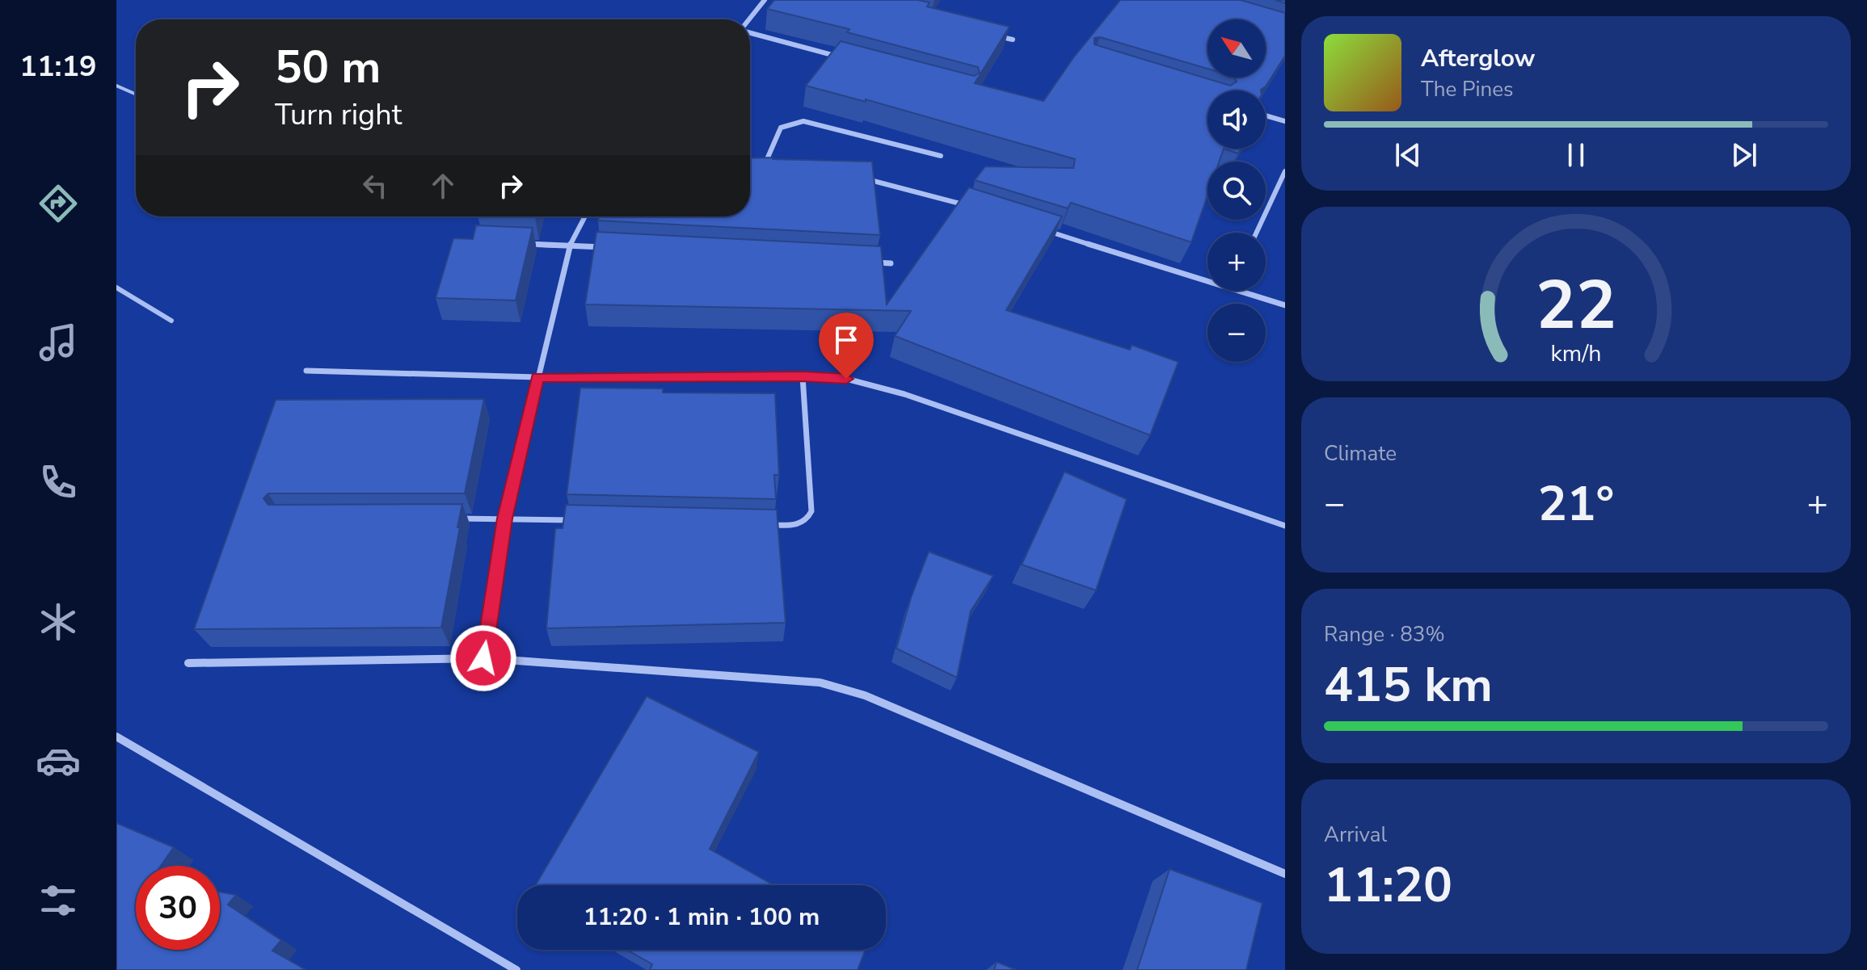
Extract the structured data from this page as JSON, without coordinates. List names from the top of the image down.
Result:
{
  "north": "top left",
  "page": {
    "tabs": "11:19",
    "map_buttons": ["+", "−"],
    "turn": ["50 m", "Turn right"],
    "song": ["Afterglow", "The Pines"],
    "tile": [
      "Climate",
      ["Range · 83%", "415 km"],
      ["Arrival", "11:20"]
    ],
    "heat": ["−", "21°", "+"],
    "limit": "30",
    "trip": "11:20 · 1 min · 100 m",
    "gauge": ["22", "km/h"]
  }
}
